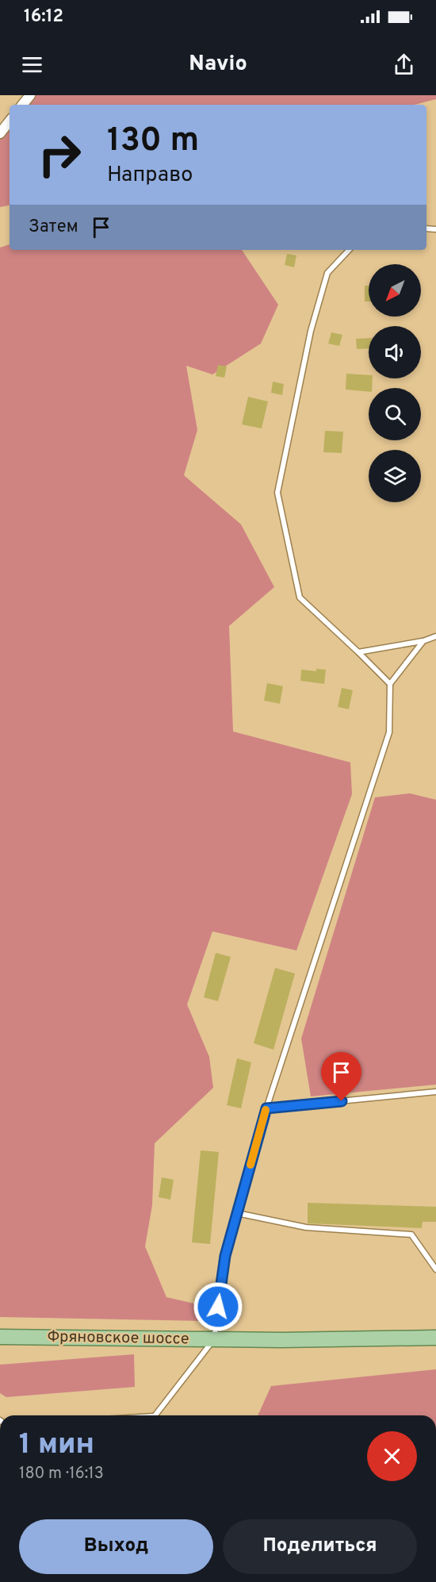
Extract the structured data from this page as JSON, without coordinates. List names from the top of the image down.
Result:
{
  "streets": {
    "main road": ["Фряновское шоссе"]
  },
  "north": "bottom left",
  "page": {
    "status": "16:12",
    "header": "Navio",
    "turn": ["130 m", "Направо"],
    "then": "Затем",
    "heading": ["1 мин", "180 m · 16:13"],
    "buttons": ["Выход", "Поделиться"]
  }
}
